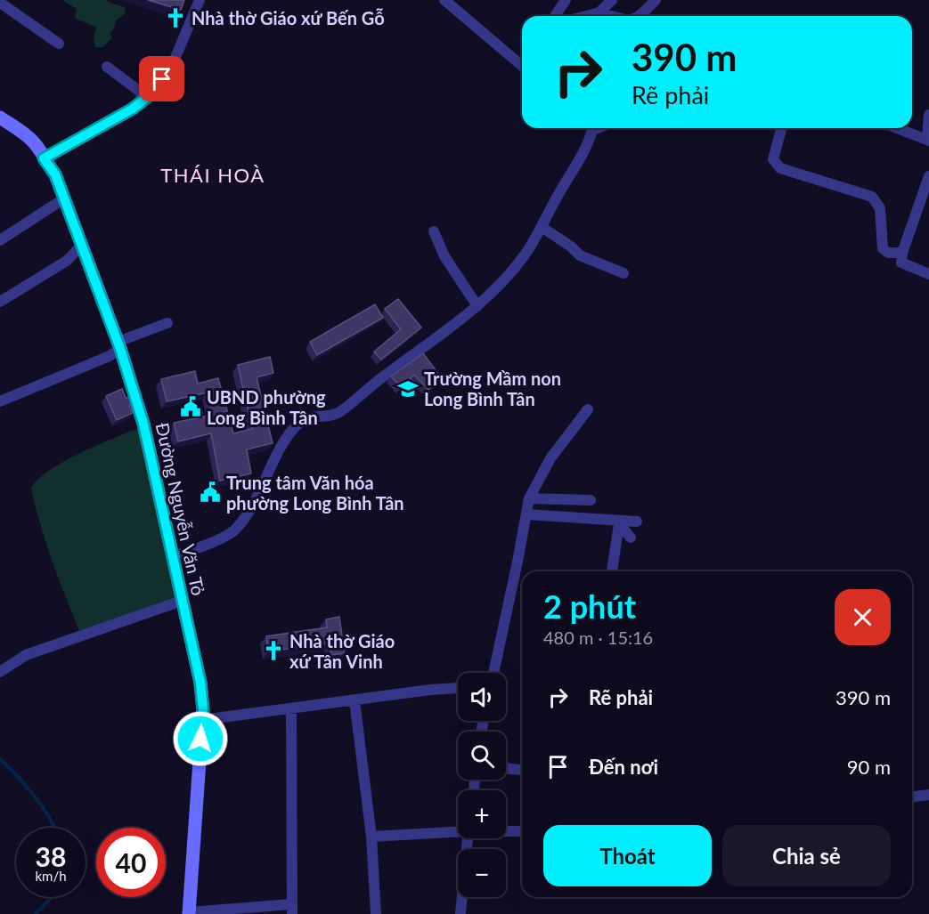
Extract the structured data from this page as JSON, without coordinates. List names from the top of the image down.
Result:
{
  "streets": {
    "street": ["Đường Nguyễn Văn Tỏ"]
  },
  "districts": ["THÁI HOÀ"],
  "places": {
    "church": ["Nhà thờ Giáo xứ Bến Gỗ", "Nhà thờ Giáo xứ Tân Vinh"],
    "school or university": ["Trường Mầm non Long Bình Tân"],
    "public building": ["UBND phường Long Bình Tân", "Trung tâm Văn hóa phường Long Bình Tân"]
  },
  "page": {
    "turn": ["390 m", "Rẽ phải"],
    "heading": ["2 phút", "480 m · 15:16"],
    "list": [
      {
        "name": "Rẽ phải",
        "value": "390 m"
      },
      {
        "name": "Đến nơi",
        "value": "90 m"
      }
    ],
    "map_buttons": ["+", "−"],
    "buttons": ["Thoát", "Chia sẻ"],
    "speed": "38 km/h",
    "limit": "40"
  }
}
